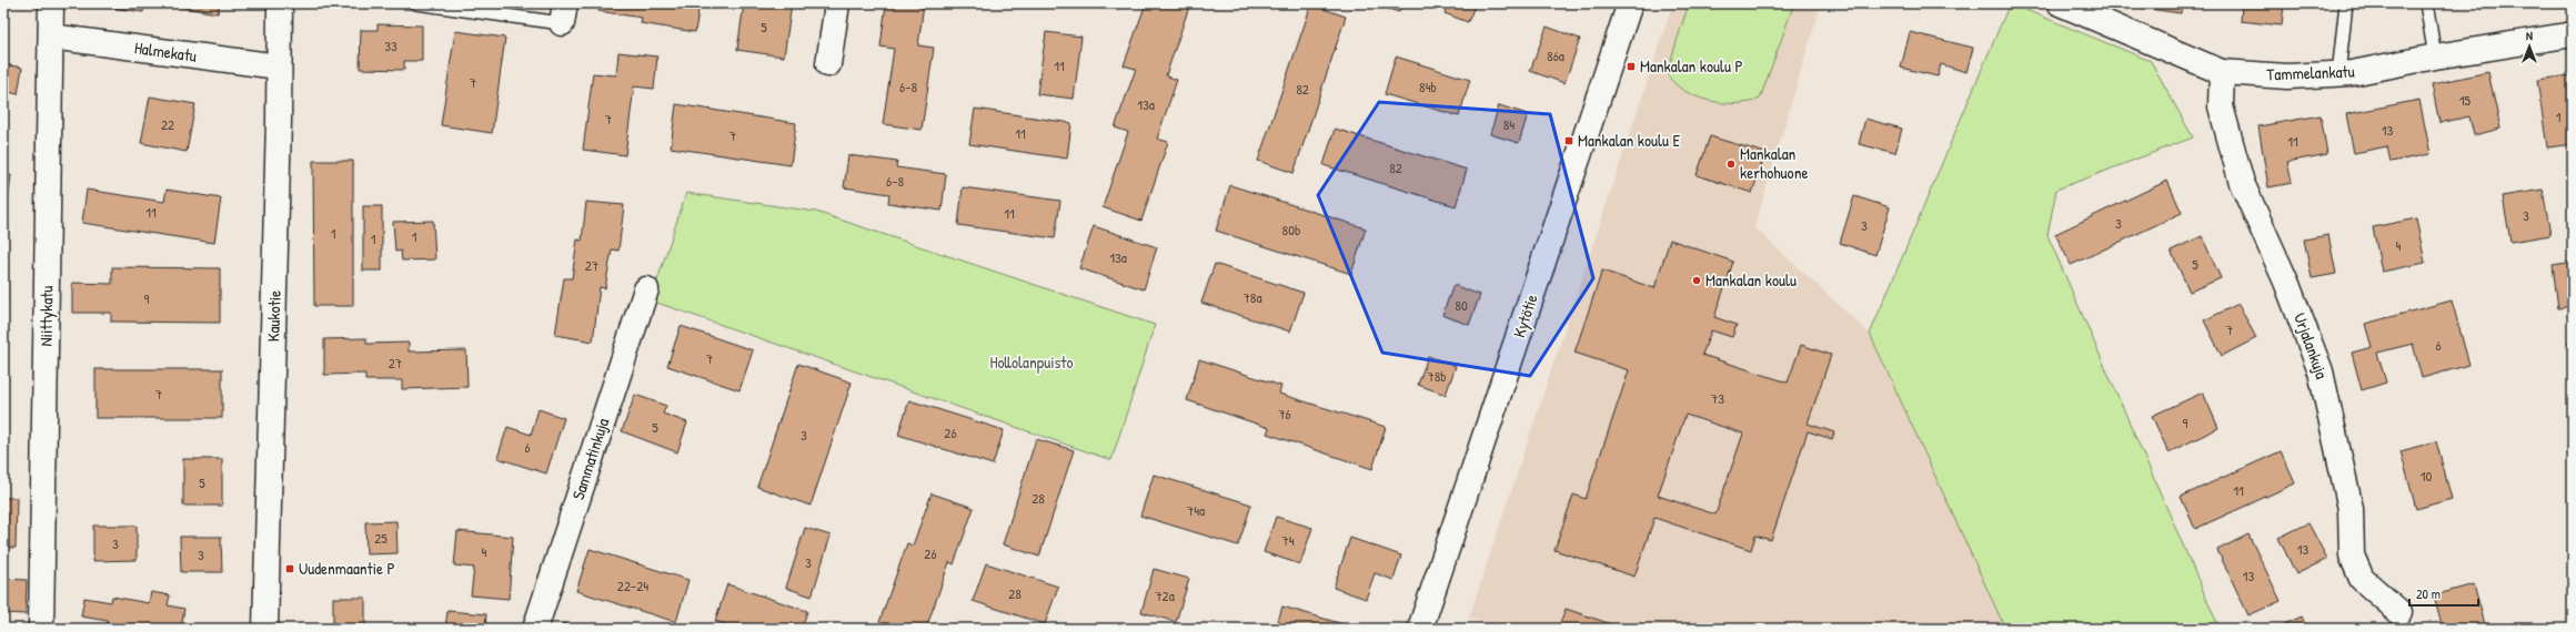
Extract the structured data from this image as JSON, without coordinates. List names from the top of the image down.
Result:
{
  "streets": {
    "street": [
      "Halmekatu",
      "Tammelankatu",
      "Niittykatu",
      "Kaukotie",
      "Kytötie",
      "Urjalankuja",
      "Sammatinkuja"
    ]
  },
  "crossings": [
    ["Halmekatu", "Niittykatu"],
    ["Halmekatu", "Kaukotie"],
    ["Tammelankatu", "Urjalankuja"]
  ],
  "parks": ["Hollolanpuisto"],
  "places": {
    "transit": ["Mankalan koulu P", "Mankalan koulu E", "Uudenmaantie P"],
    "other": ["Mankalan kerhohuone", "Mankalan koulu"]
  },
  "house_numbers": [
    "5",
    "33",
    "86a",
    "11",
    "7",
    "6-8",
    "84b",
    "82",
    "15",
    "13a",
    "1",
    "7",
    "22",
    "84",
    "13",
    "11",
    "7",
    "11",
    "82",
    "6-8",
    "11",
    "11",
    "3",
    "3",
    "3",
    "80b",
    "1",
    "1",
    "1",
    "4",
    "13a",
    "5",
    "27",
    "78a",
    "9",
    "80",
    "7",
    "6",
    "7",
    "27",
    "78b",
    "7",
    "73",
    "76",
    "9",
    "5",
    "26",
    "3",
    "6",
    "10",
    "5",
    "11",
    "28",
    "74a",
    "25",
    "74",
    "3",
    "13",
    "4",
    "26",
    "3",
    "3",
    "13",
    "22-24",
    "28",
    "72a"
  ],
  "scale_bar": "20 m",
  "north": "top"
}
